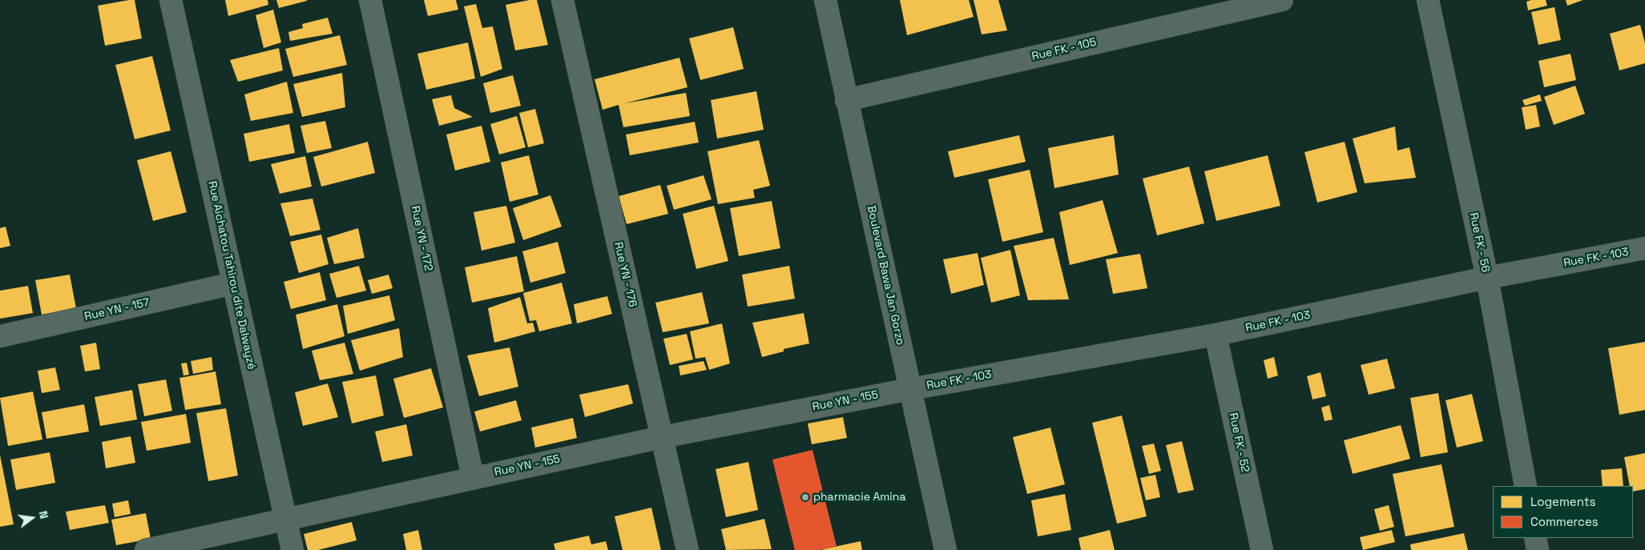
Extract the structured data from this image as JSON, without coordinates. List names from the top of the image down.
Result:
{
  "streets": {
    "street": [
      "Rue FK - 105",
      "Rue YN - 172",
      "Rue FK - 56",
      "Rue FK - 103",
      "Rue YN - 176",
      "Rue Aichatou Tahirou dite Dalwayzé",
      "Boulevard Bawa Jan Gorzo",
      "Rue YN - 157",
      "Rue YN - 155",
      "Rue FK - 52"
    ]
  },
  "crossings": [
    ["Rue FK - 105", "Boulevard Bawa Jan Gorzo"],
    ["Rue YN - 172", "Rue YN - 155"],
    ["Rue FK - 56", "Rue FK - 103"],
    ["Rue FK - 103", "Boulevard Bawa Jan Gorzo"],
    ["Rue FK - 103", "Rue YN - 155"],
    ["Rue FK - 103", "Rue FK - 52"],
    ["Rue YN - 176", "Rue YN - 155"],
    ["Rue Aichatou Tahirou dite Dalwayzé", "Rue YN - 157"],
    ["Rue Aichatou Tahirou dite Dalwayzé", "Rue YN - 155"],
    ["Boulevard Bawa Jan Gorzo", "Rue YN - 155"]
  ],
  "places": ["pharmacie Amina"],
  "legend": ["Logements", "Commerces"],
  "north": "right"
}
